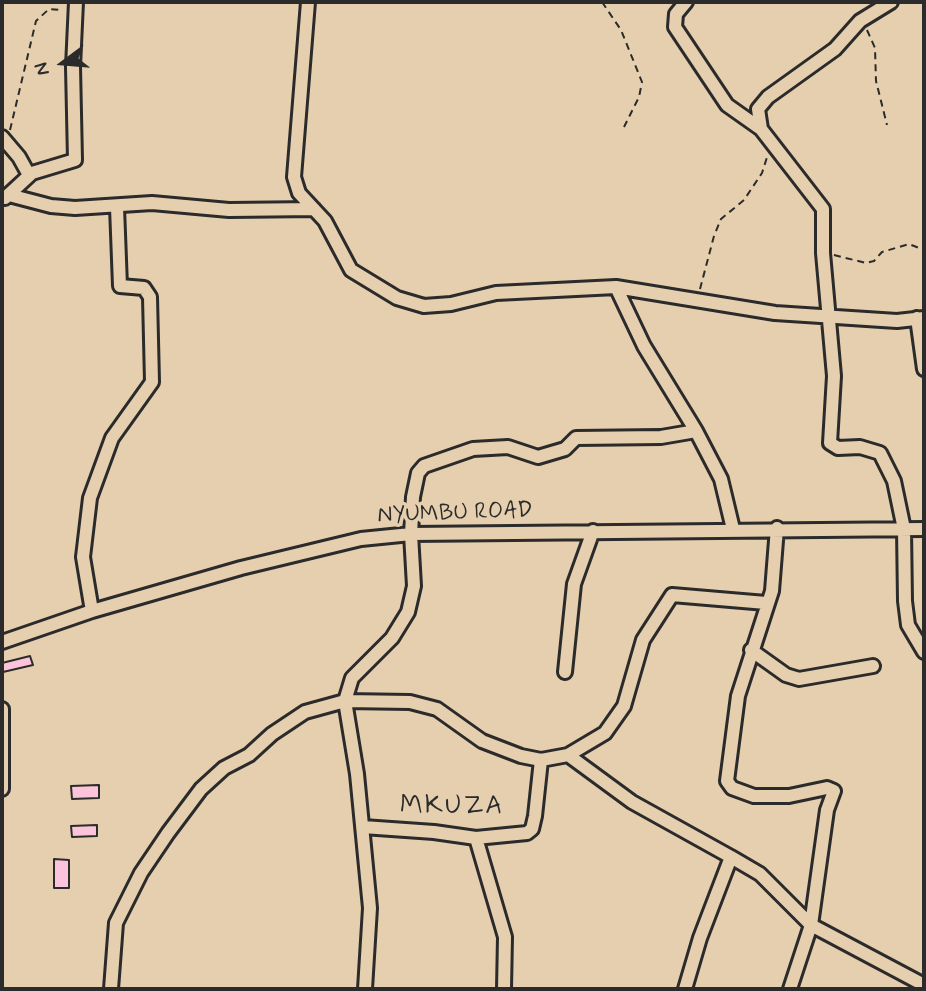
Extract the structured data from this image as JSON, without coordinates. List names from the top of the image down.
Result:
{
  "streets": {
    "street": ["NYUMBU ROAD"]
  },
  "districts": ["MKUZA"],
  "north": "left"
}
